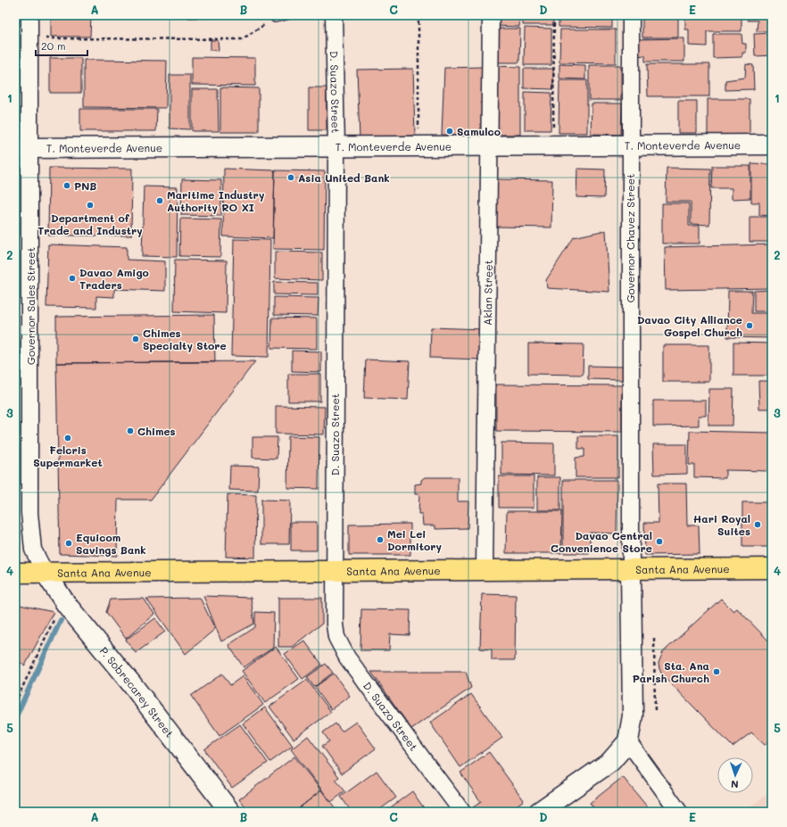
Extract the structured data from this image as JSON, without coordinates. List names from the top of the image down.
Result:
{
  "streets": {
    "main road": ["Santa Ana Avenue"],
    "street": [
      "D. Suazo Street",
      "T. Monteverde Avenue",
      "Governor Chavez Street",
      "Aklan Street",
      "Governor Sales Street",
      "P. Sobrecarey Street"
    ]
  },
  "crossings": [
    ["D. Suazo Street", "T. Monteverde Avenue"],
    ["D. Suazo Street", "Santa Ana Avenue"],
    ["T. Monteverde Avenue", "Governor Chavez Street"],
    ["T. Monteverde Avenue", "Aklan Street"],
    ["T. Monteverde Avenue", "Governor Sales Street"],
    ["Governor Chavez Street", "Santa Ana Avenue"],
    ["Aklan Street", "Santa Ana Avenue"],
    ["Governor Sales Street", "Santa Ana Avenue"],
    ["Governor Sales Street", "P. Sobrecarey Street"],
    ["Santa Ana Avenue", "P. Sobrecarey Street"]
  ],
  "places": [
    "Samulco",
    "Asia United Bank",
    "PNB",
    "Maritime Industry Authority RO XI",
    "Department of Trade and Industry",
    "Davao Amigo Traders",
    "Davao City Alliance Gospel Church",
    "Chimes Specialty Store",
    "Chimes",
    "Felcris Supermarket",
    "Hari Royal Suites",
    "Mei Lei Dormitory",
    "Davao Central Convenience Store",
    "Equicom Savings Bank",
    "Sta. Ana Parish Church"
  ],
  "scale_bar": "20 m",
  "north": "bottom",
  "grid": {
    "columns": [
      "A",
      "B",
      "C",
      "D",
      "E"
    ],
    "rows": [
      "1",
      "2",
      "3",
      "4",
      "5"
    ]
  }
}
